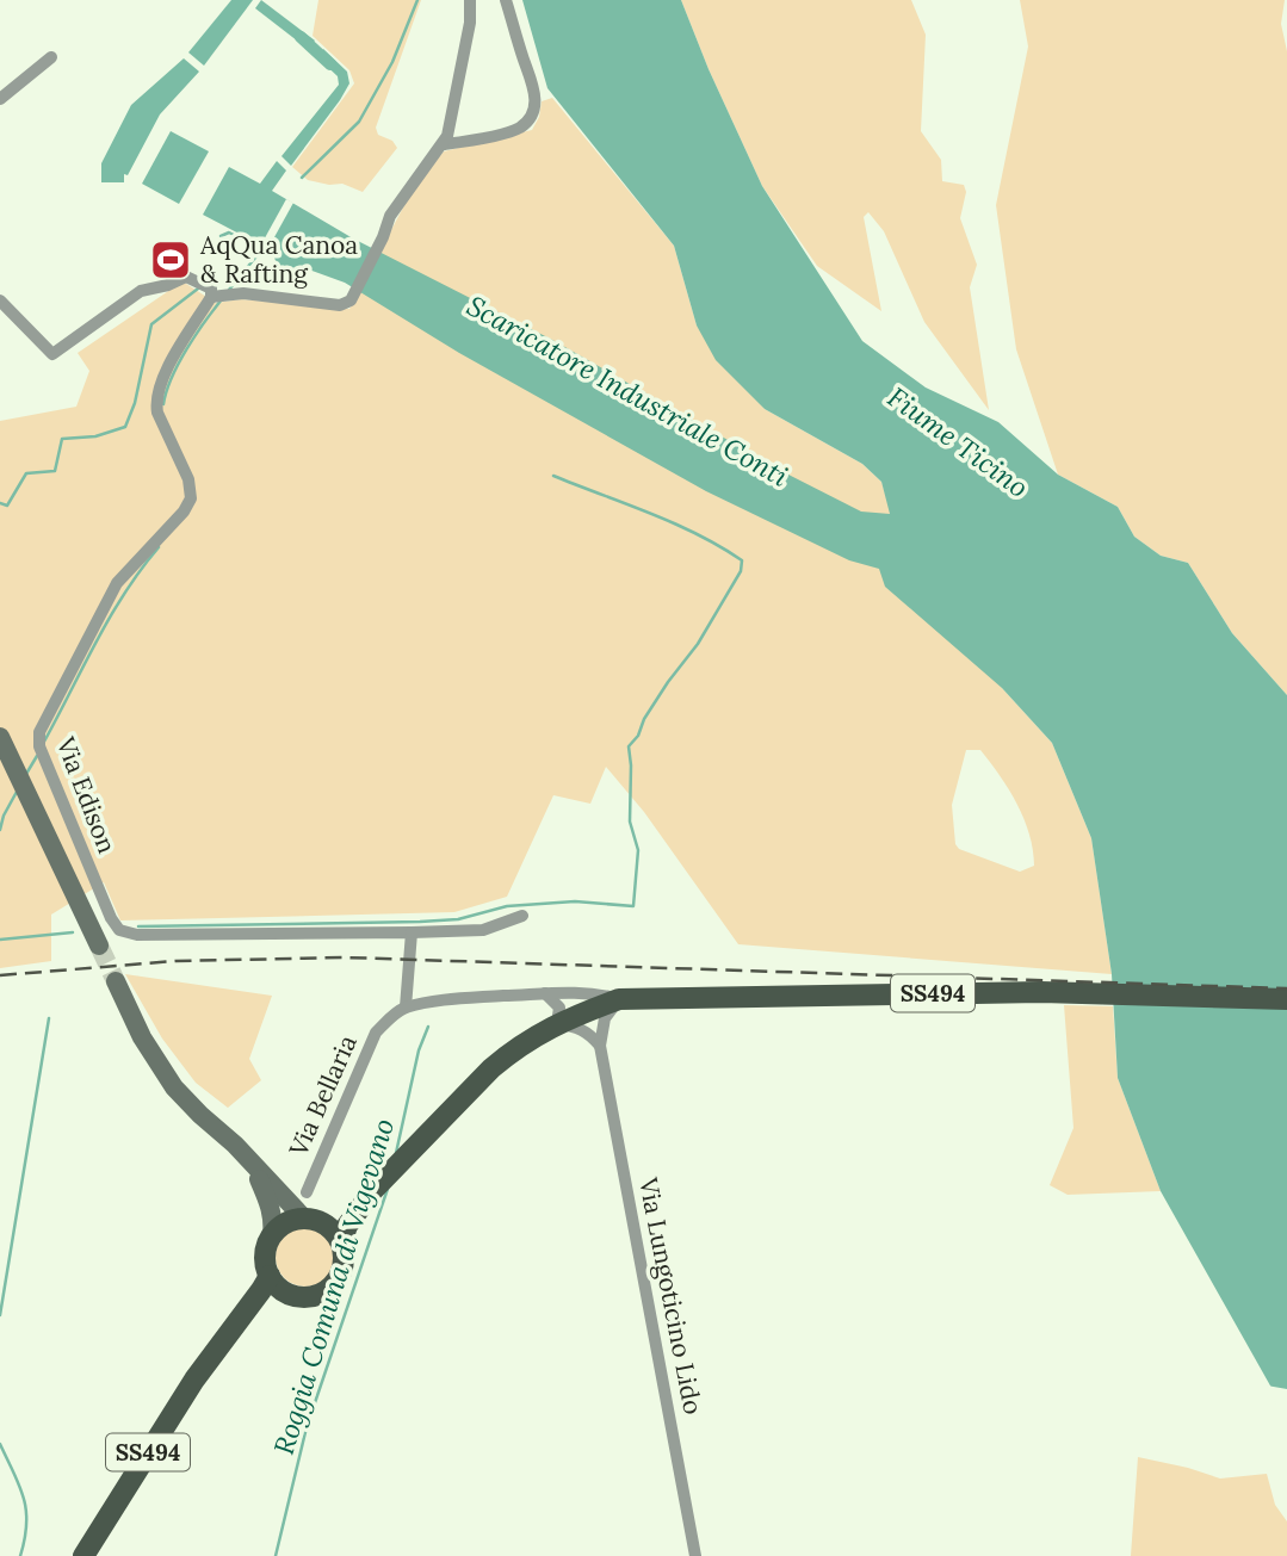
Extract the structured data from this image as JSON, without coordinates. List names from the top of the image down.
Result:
{
  "streets": {
    "main road": ["SS494"],
    "street": ["Via Edison", "Via Bellaria", "Via Lungoticino Lido"]
  },
  "water": ["Scaricatore Industriale Conti", "Fiume Ticino", "Roggia Comuna di Vigevano"],
  "places": {
    "sports": ["AqQua Canoa & Rafting"]
  }
}
